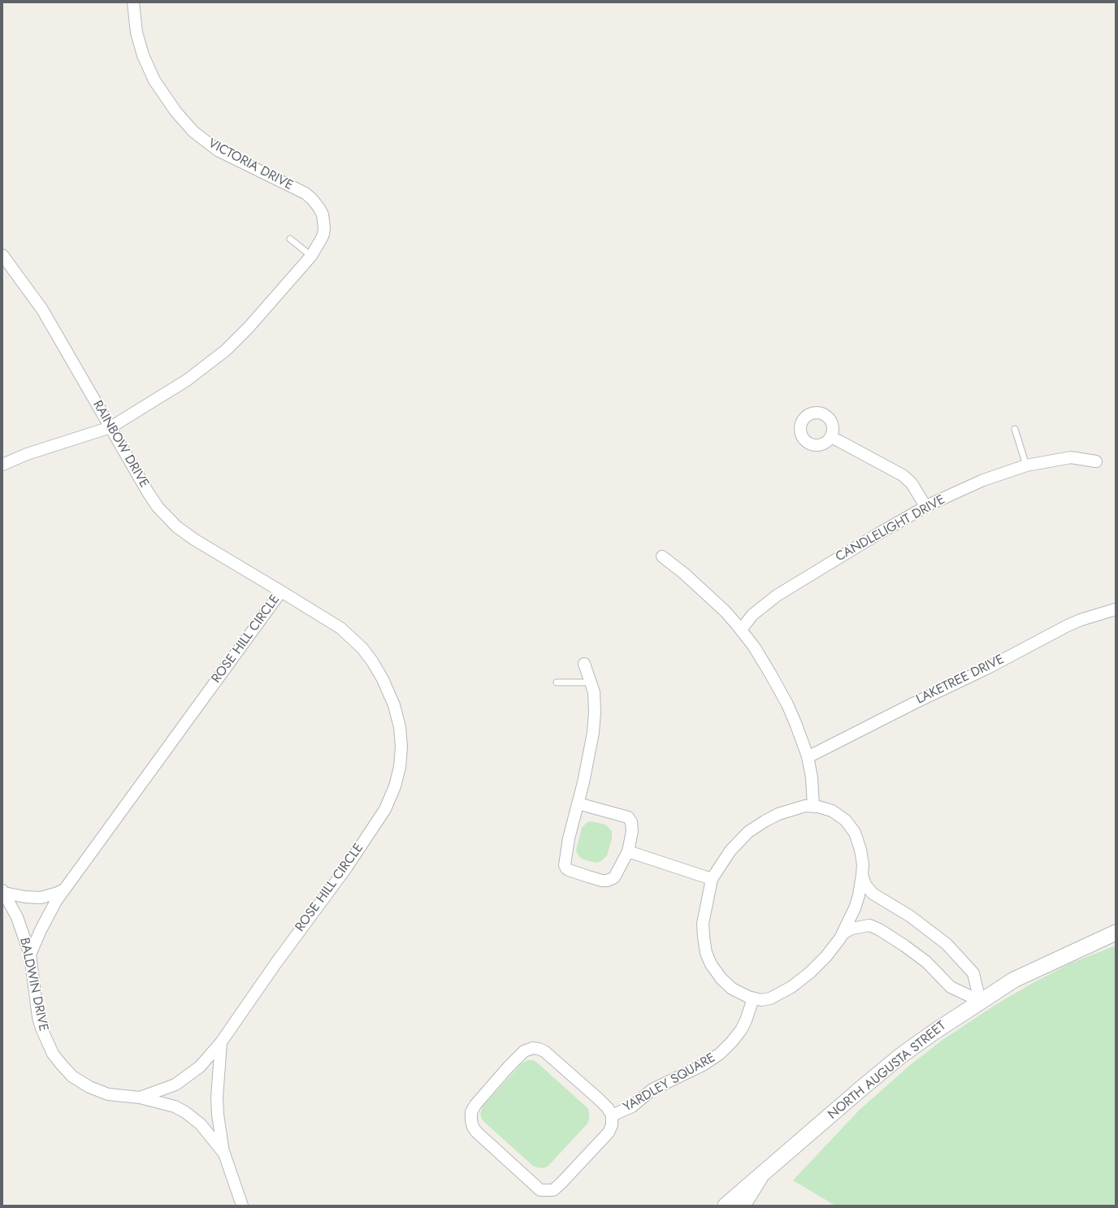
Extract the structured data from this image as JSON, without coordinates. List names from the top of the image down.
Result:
{
  "streets": {
    "main road": ["NORTH AUGUSTA STREET"],
    "street": [
      "VICTORIA DRIVE",
      "RAINBOW DRIVE",
      "CANDLELIGHT DRIVE",
      "ROSE HILL CIRCLE",
      "LAKETREE DRIVE",
      "BALDWIN DRIVE",
      "YARDLEY SQUARE"
    ]
  },
  "crossings": [
    ["VICTORIA DRIVE", "RAINBOW DRIVE"],
    ["RAINBOW DRIVE", "ROSE HILL CIRCLE"],
    ["ROSE HILL CIRCLE", "BALDWIN DRIVE"]
  ]
}
